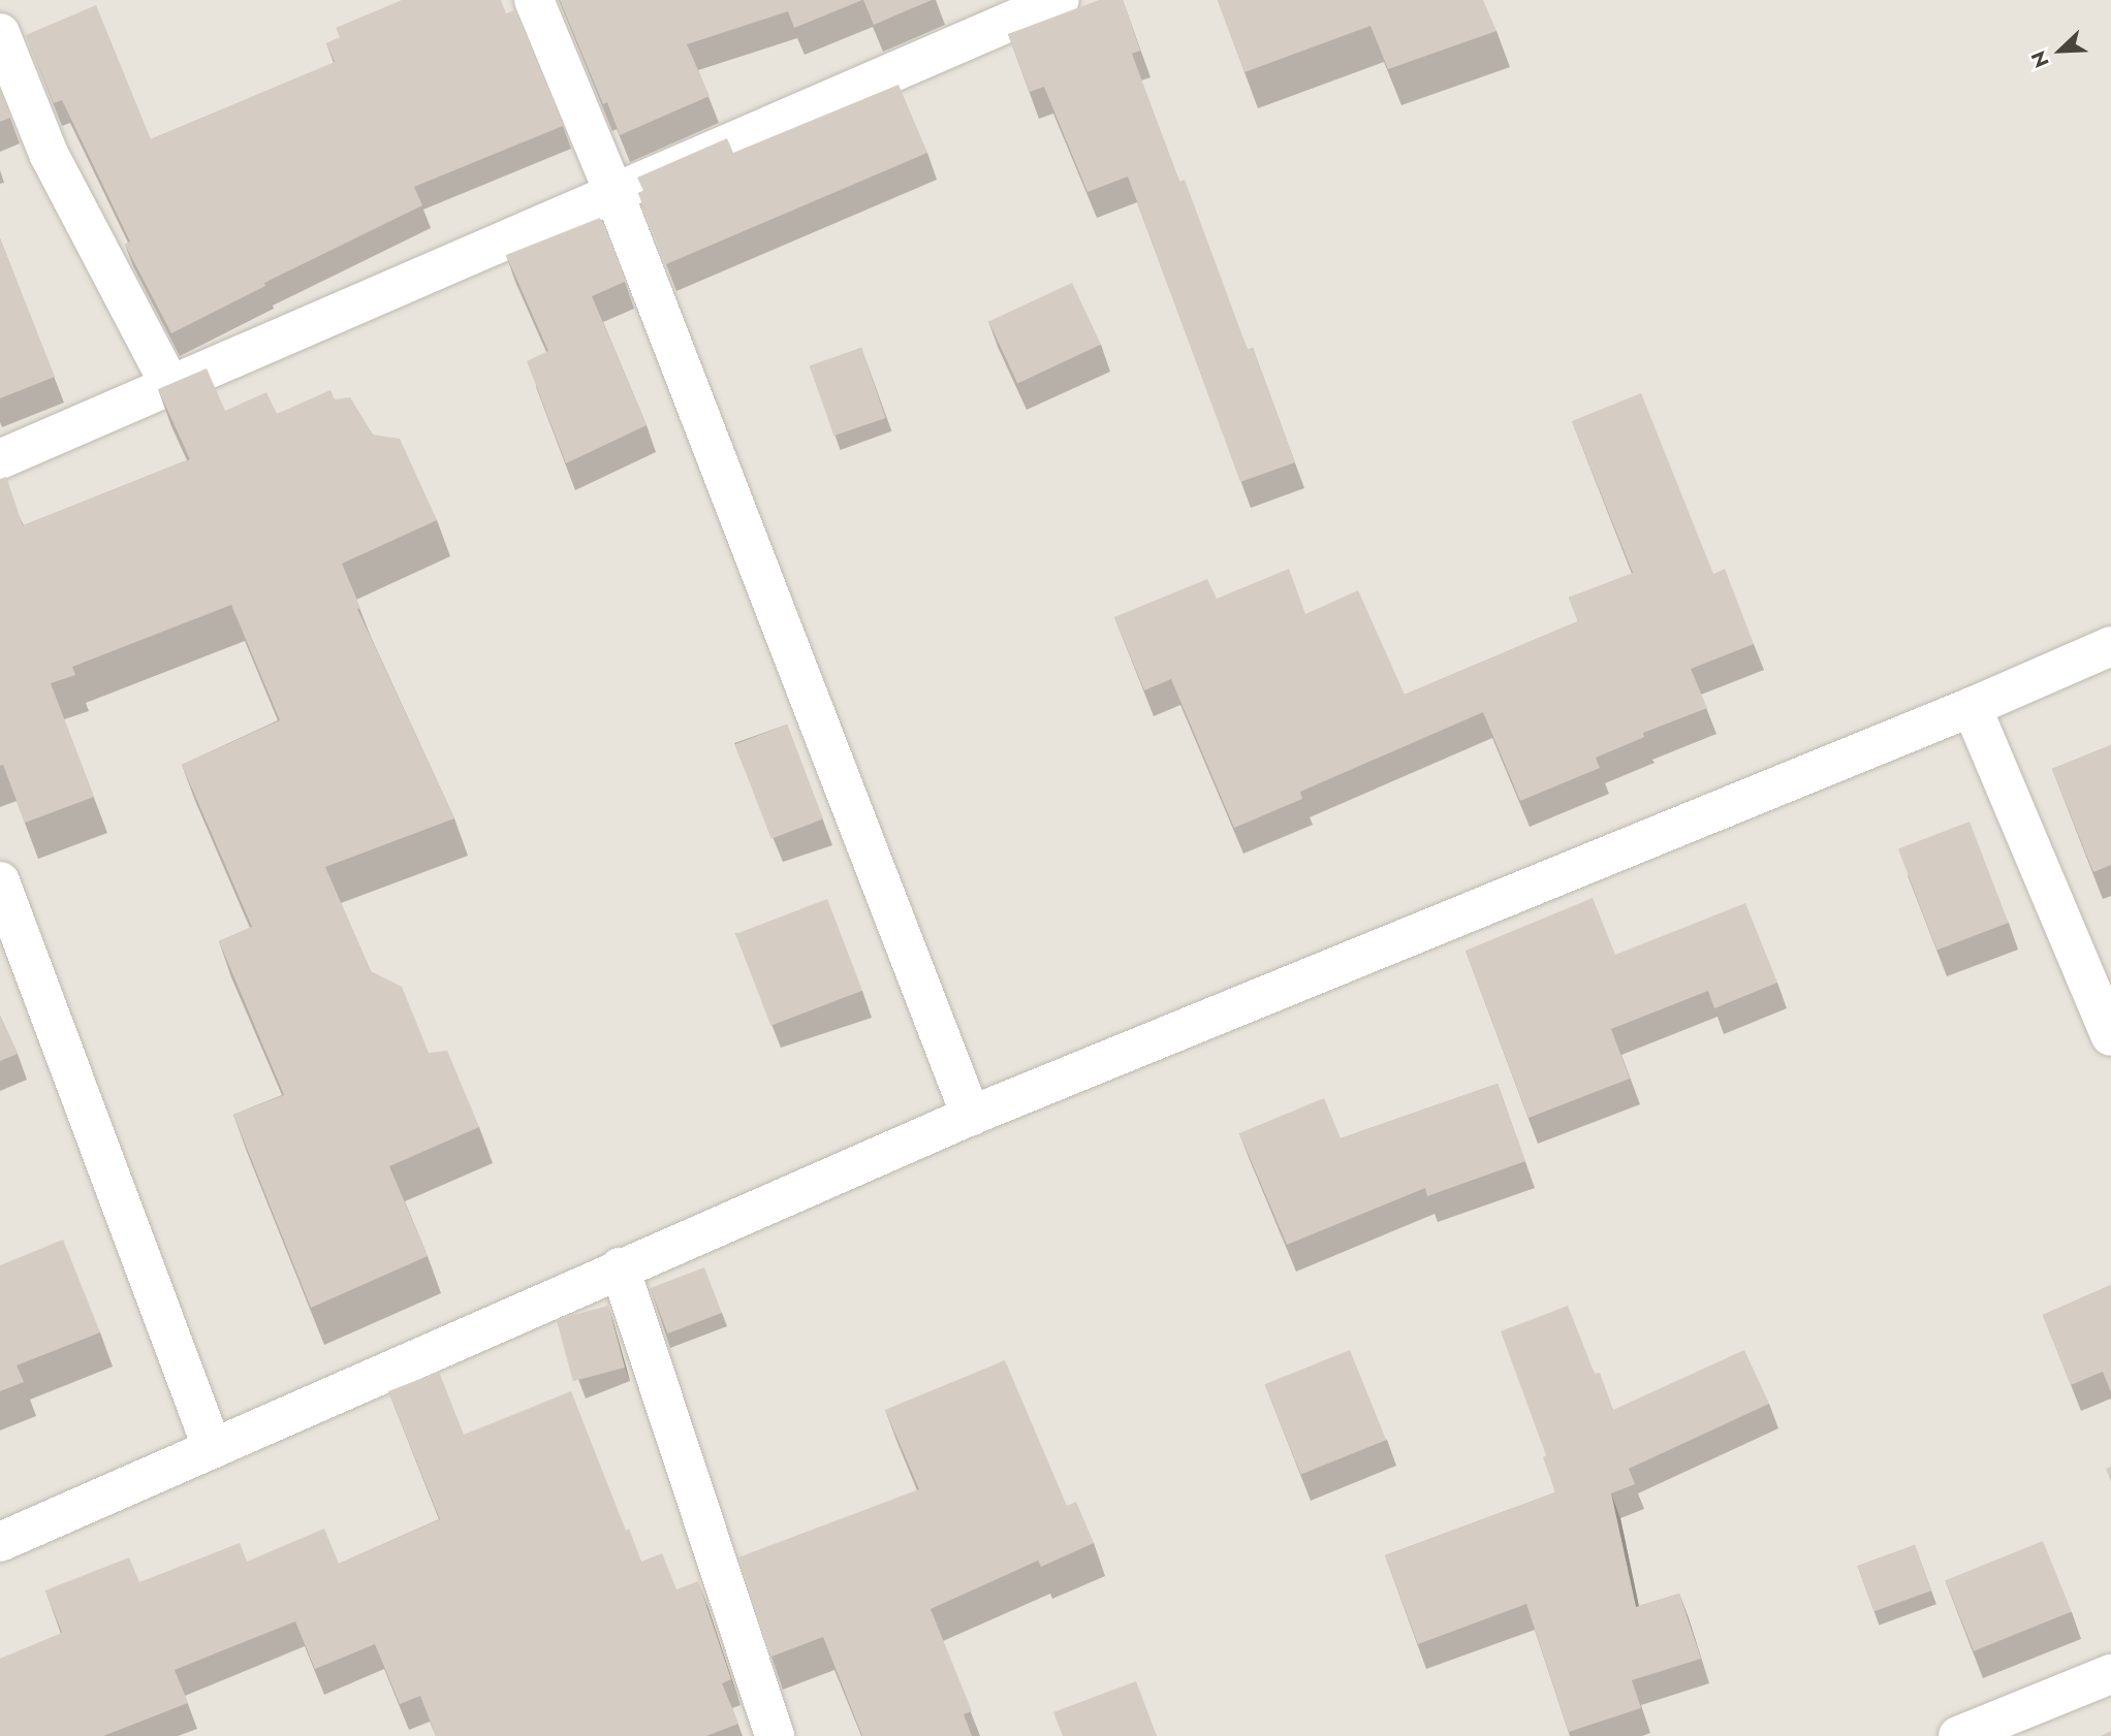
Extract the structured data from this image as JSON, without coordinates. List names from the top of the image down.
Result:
{
  "north": "bottom left"
}
